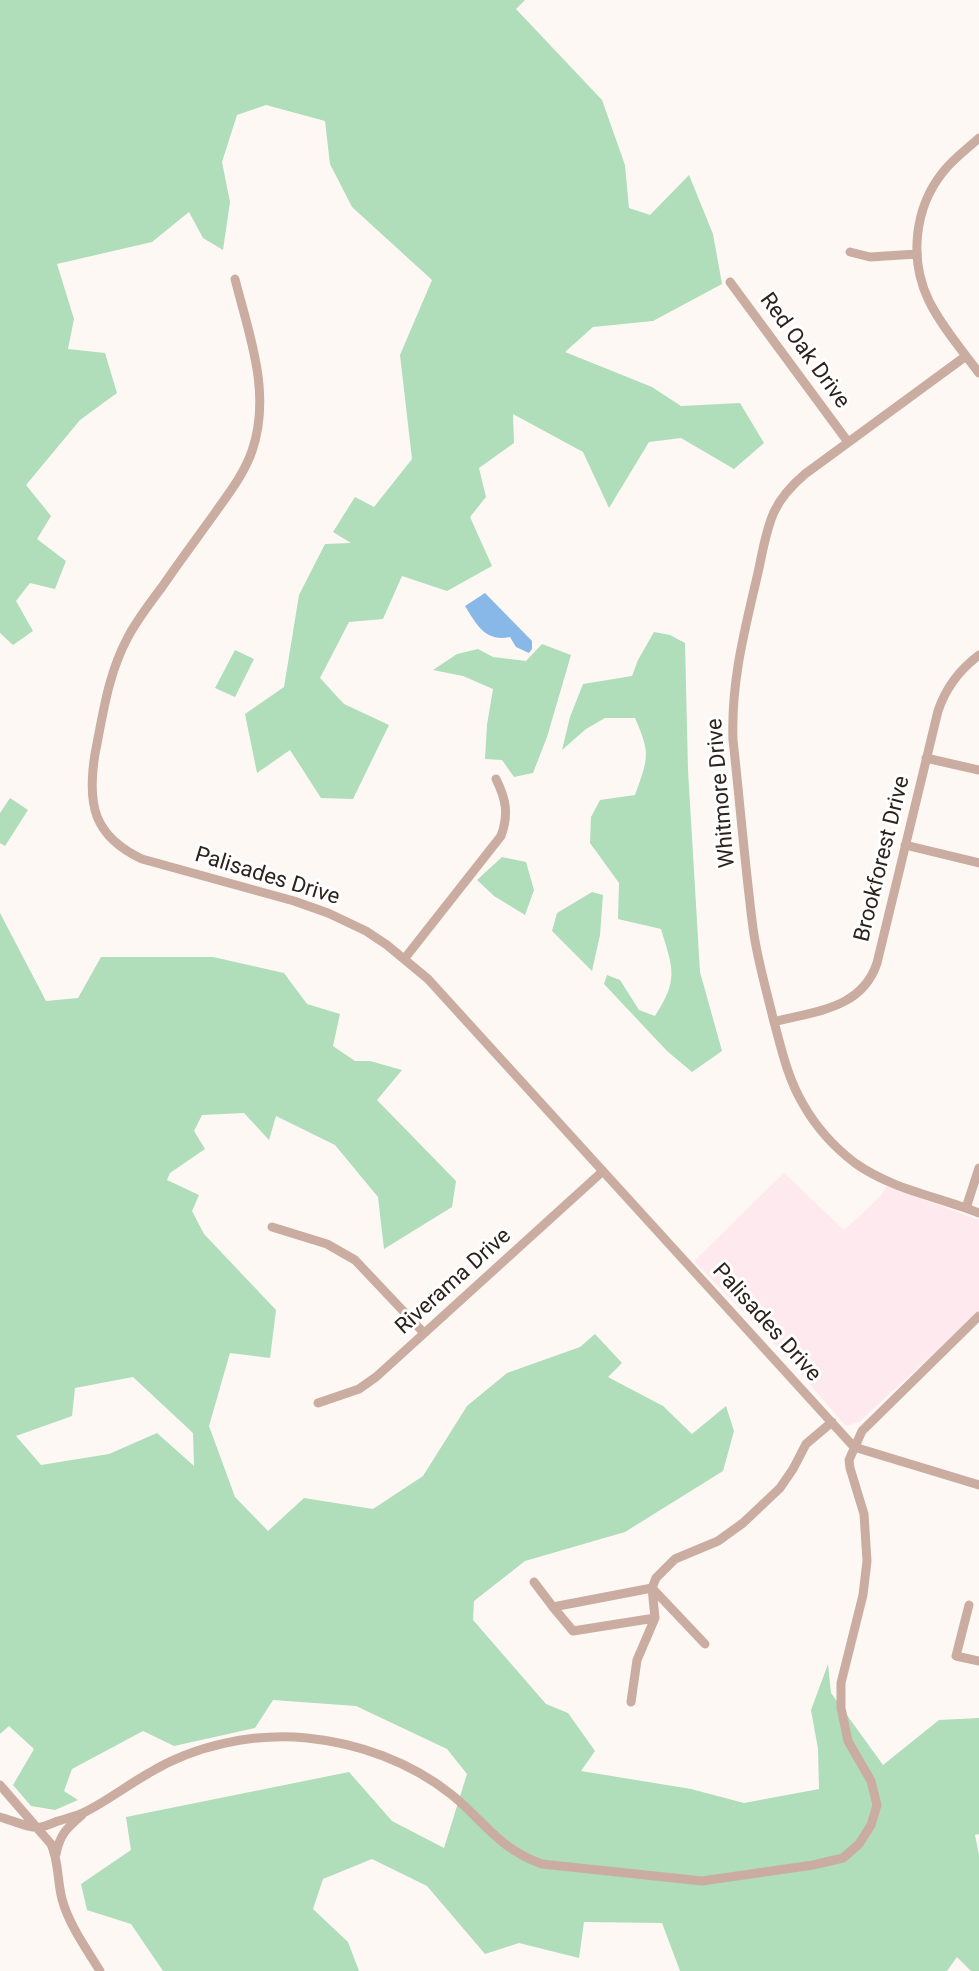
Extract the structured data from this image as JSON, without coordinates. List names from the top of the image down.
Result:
{
  "streets": {
    "street": [
      "Red Oak Drive",
      "Whitmore Drive",
      "Brookforest Drive",
      "Palisades Drive",
      "Riverama Drive"
    ]
  },
  "crossings": [
    ["Red Oak Drive", "Whitmore Drive"],
    ["Whitmore Drive", "Brookforest Drive"],
    ["Palisades Drive", "Riverama Drive"]
  ]
}
